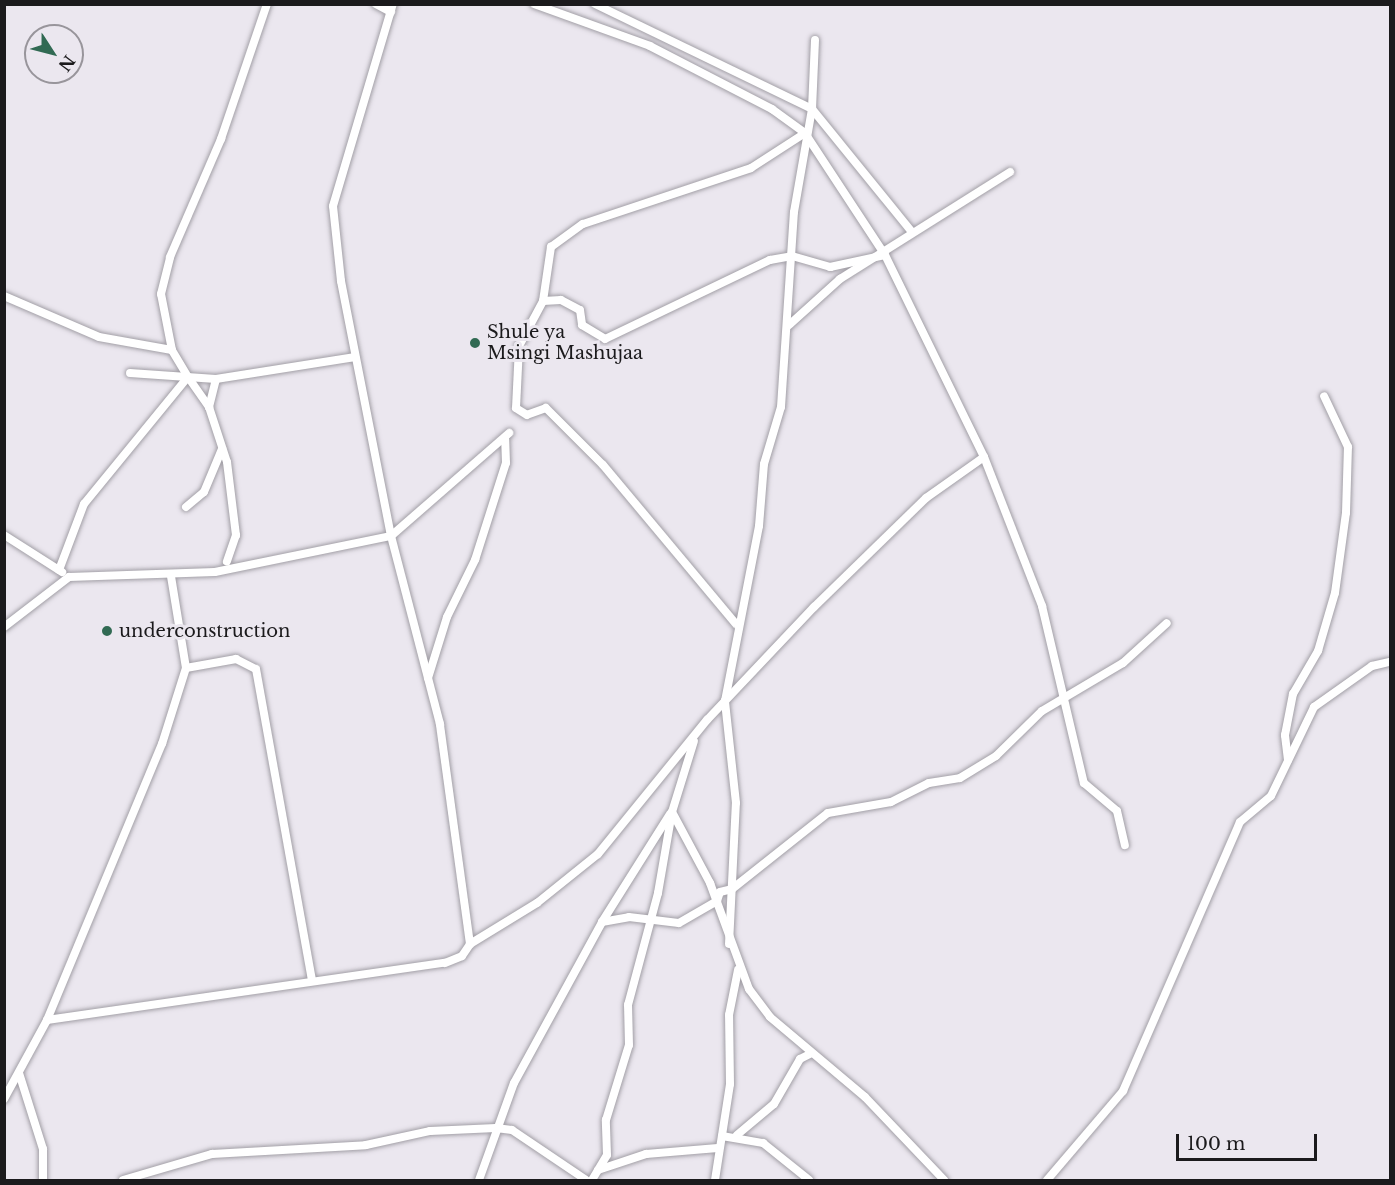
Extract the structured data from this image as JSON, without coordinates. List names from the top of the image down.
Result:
{
  "places": ["Shule ya Msingi Mashujaa", "underconstruction"],
  "scale_bar": "100 m",
  "north": "bottom right"
}
